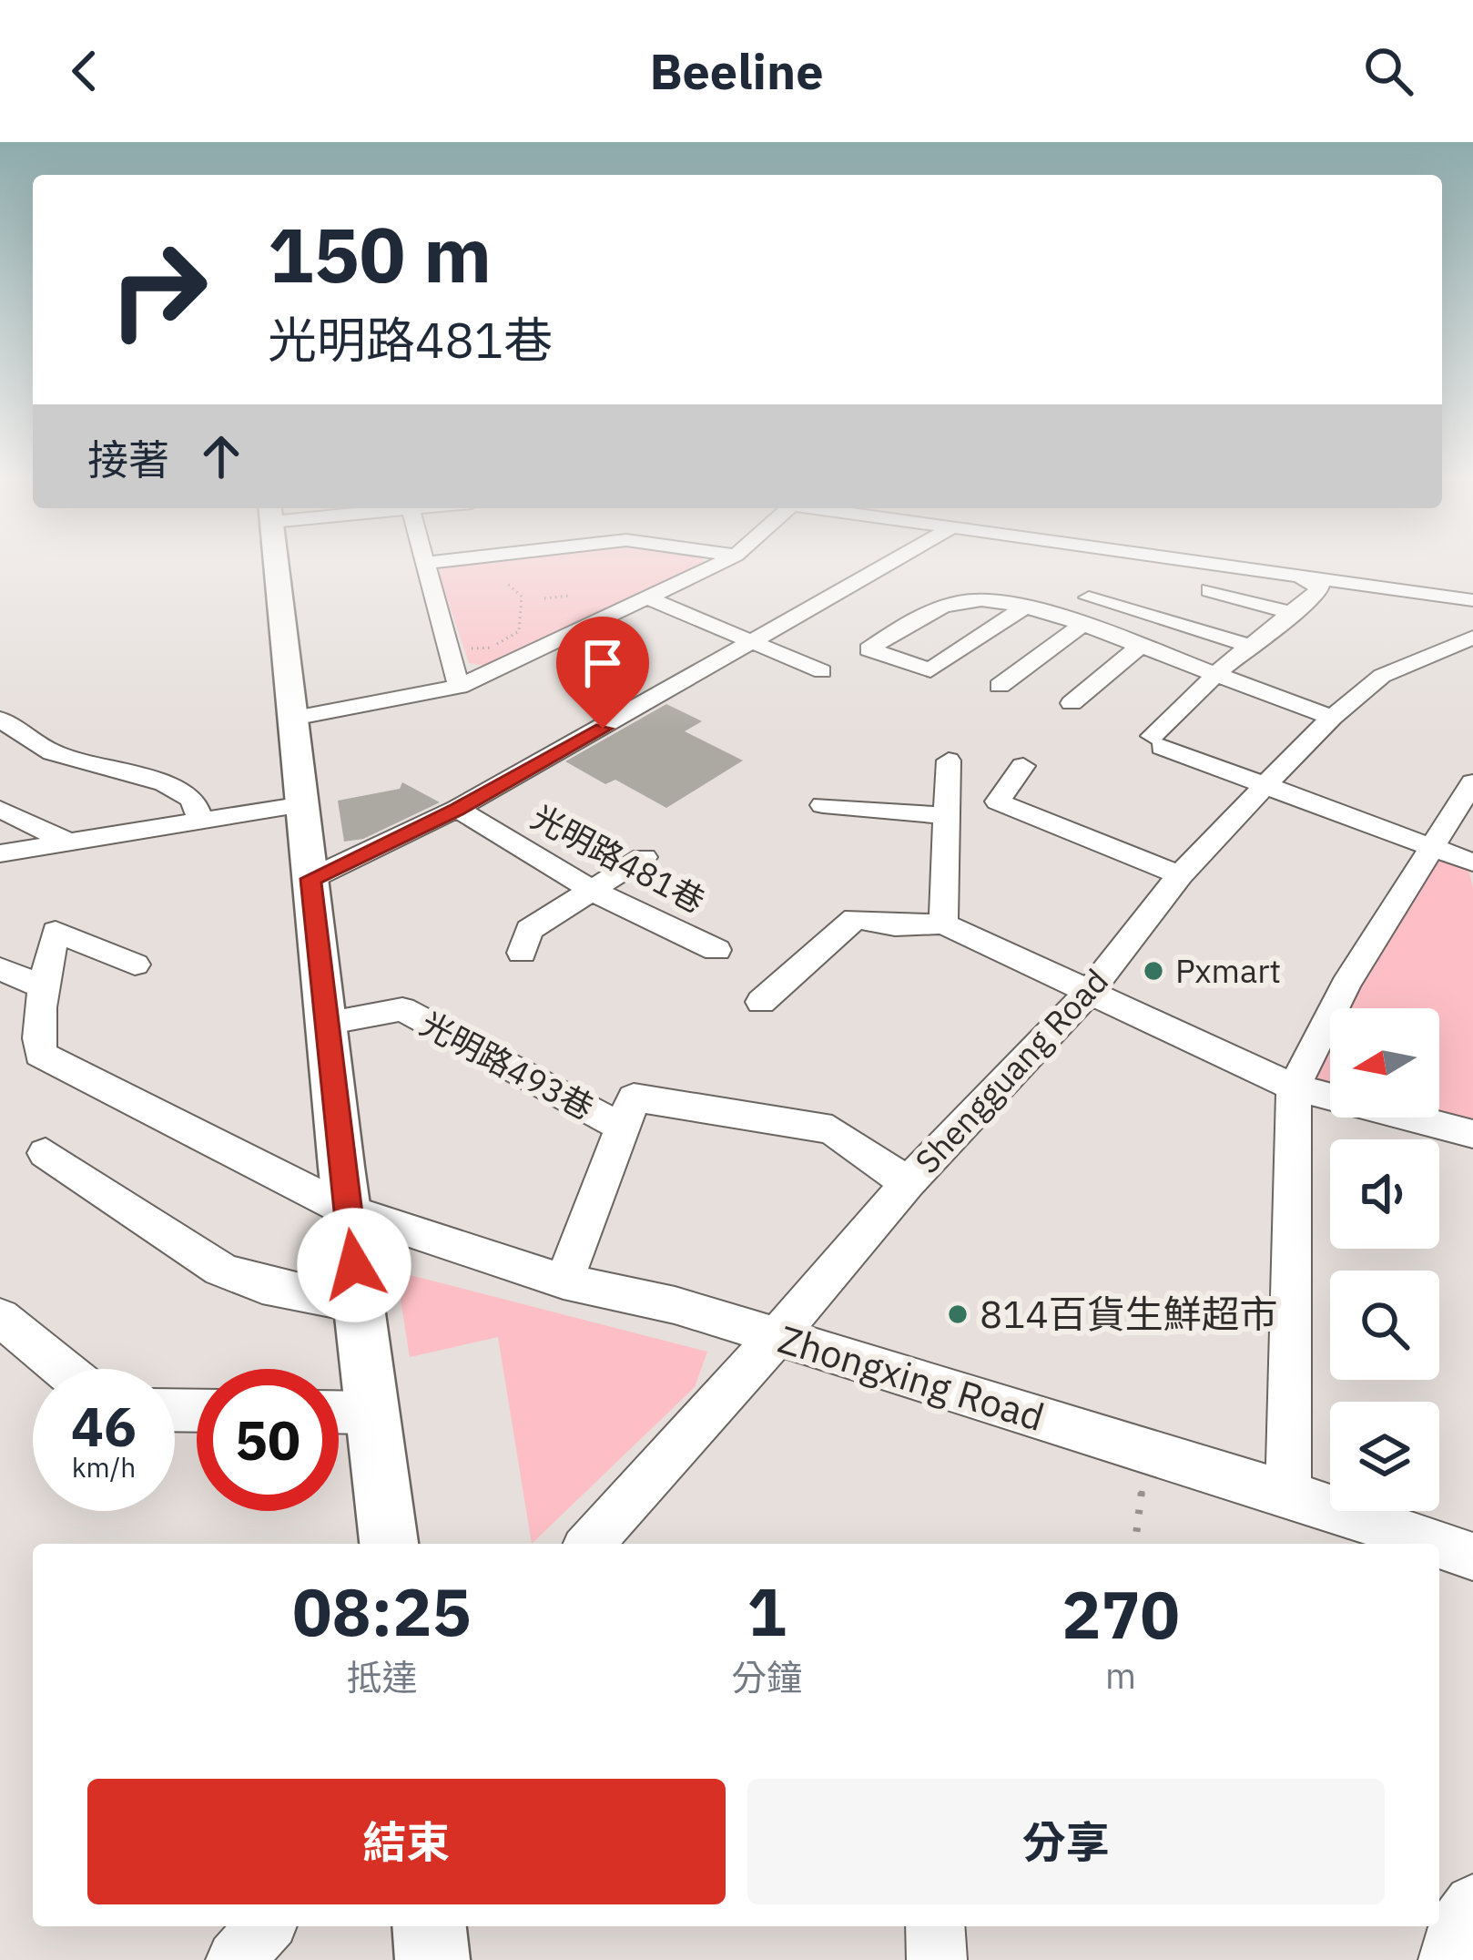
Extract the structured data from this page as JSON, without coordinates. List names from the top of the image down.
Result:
{
  "streets": {
    "street": [
      "光明路481巷",
      "光明路493巷",
      "Shengguang Road",
      "Zhongxing Road"
    ]
  },
  "crossings": [
    ["Shengguang Road", "Zhongxing Road"]
  ],
  "places": ["Pxmart", "814百貨生鮮超市"],
  "north": "left",
  "page": {
    "header": "Beeline",
    "turn": ["150 m", "光明路481巷"],
    "then": "接著",
    "speed": "46 km/h",
    "limit": "50",
    "eta": [
      "08:25",
      "抵達",
      "1",
      "分鐘",
      "270",
      "m"
    ],
    "buttons": ["結束", "分享"]
  }
}
